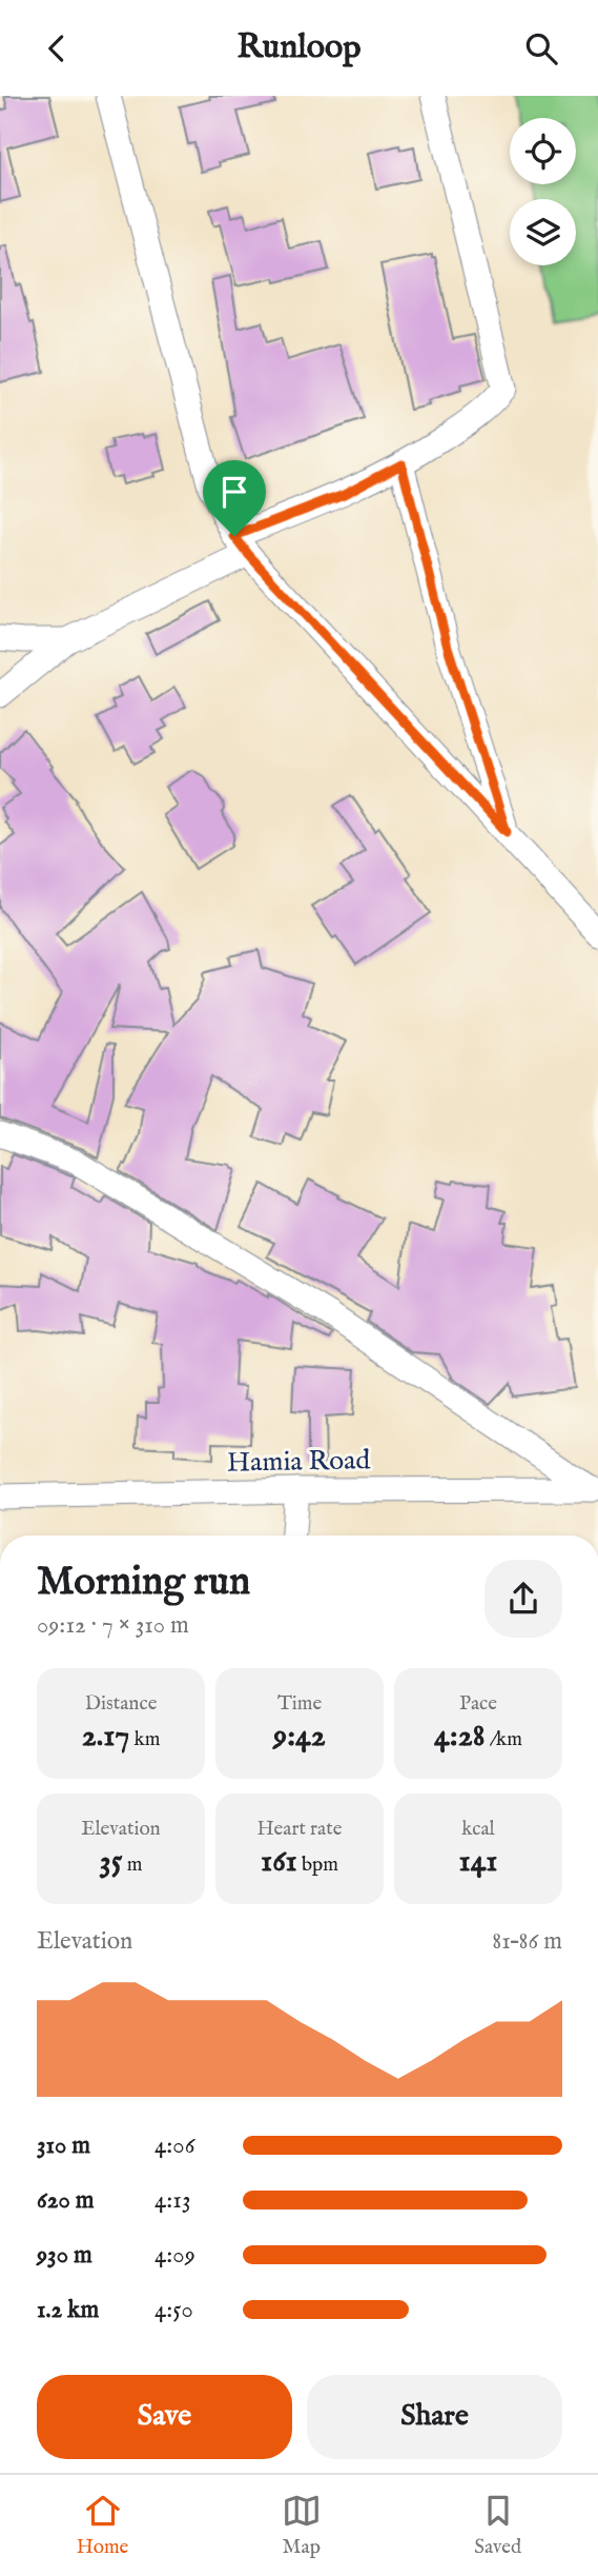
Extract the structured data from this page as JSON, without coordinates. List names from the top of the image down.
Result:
{
  "streets": {
    "street": ["Hamia Road"]
  },
  "page": {
    "header": "Runloop",
    "heading": ["Morning run", "09:12 · 7 × 310 m"],
    "stats": [
      ["Distance", "2.17 km"],
      ["Time", "9:42"],
      ["Pace", "4:28 /km"],
      ["Elevation", "35 m"],
      ["Heart rate", "161 bpm"],
      ["kcal", "141"]
    ],
    "chart": ["Elevation", "81–86 m"],
    "list": [
      {
        "name": "310 m",
        "note": "4:06"
      },
      {
        "name": "620 m",
        "note": "4:13"
      },
      {
        "name": "930 m",
        "note": "4:09"
      },
      {
        "name": "1.2 km",
        "note": "4:50"
      }
    ],
    "buttons": ["Save", "Share"],
    "tabs": ["Home", "Map", "Saved"]
  }
}
